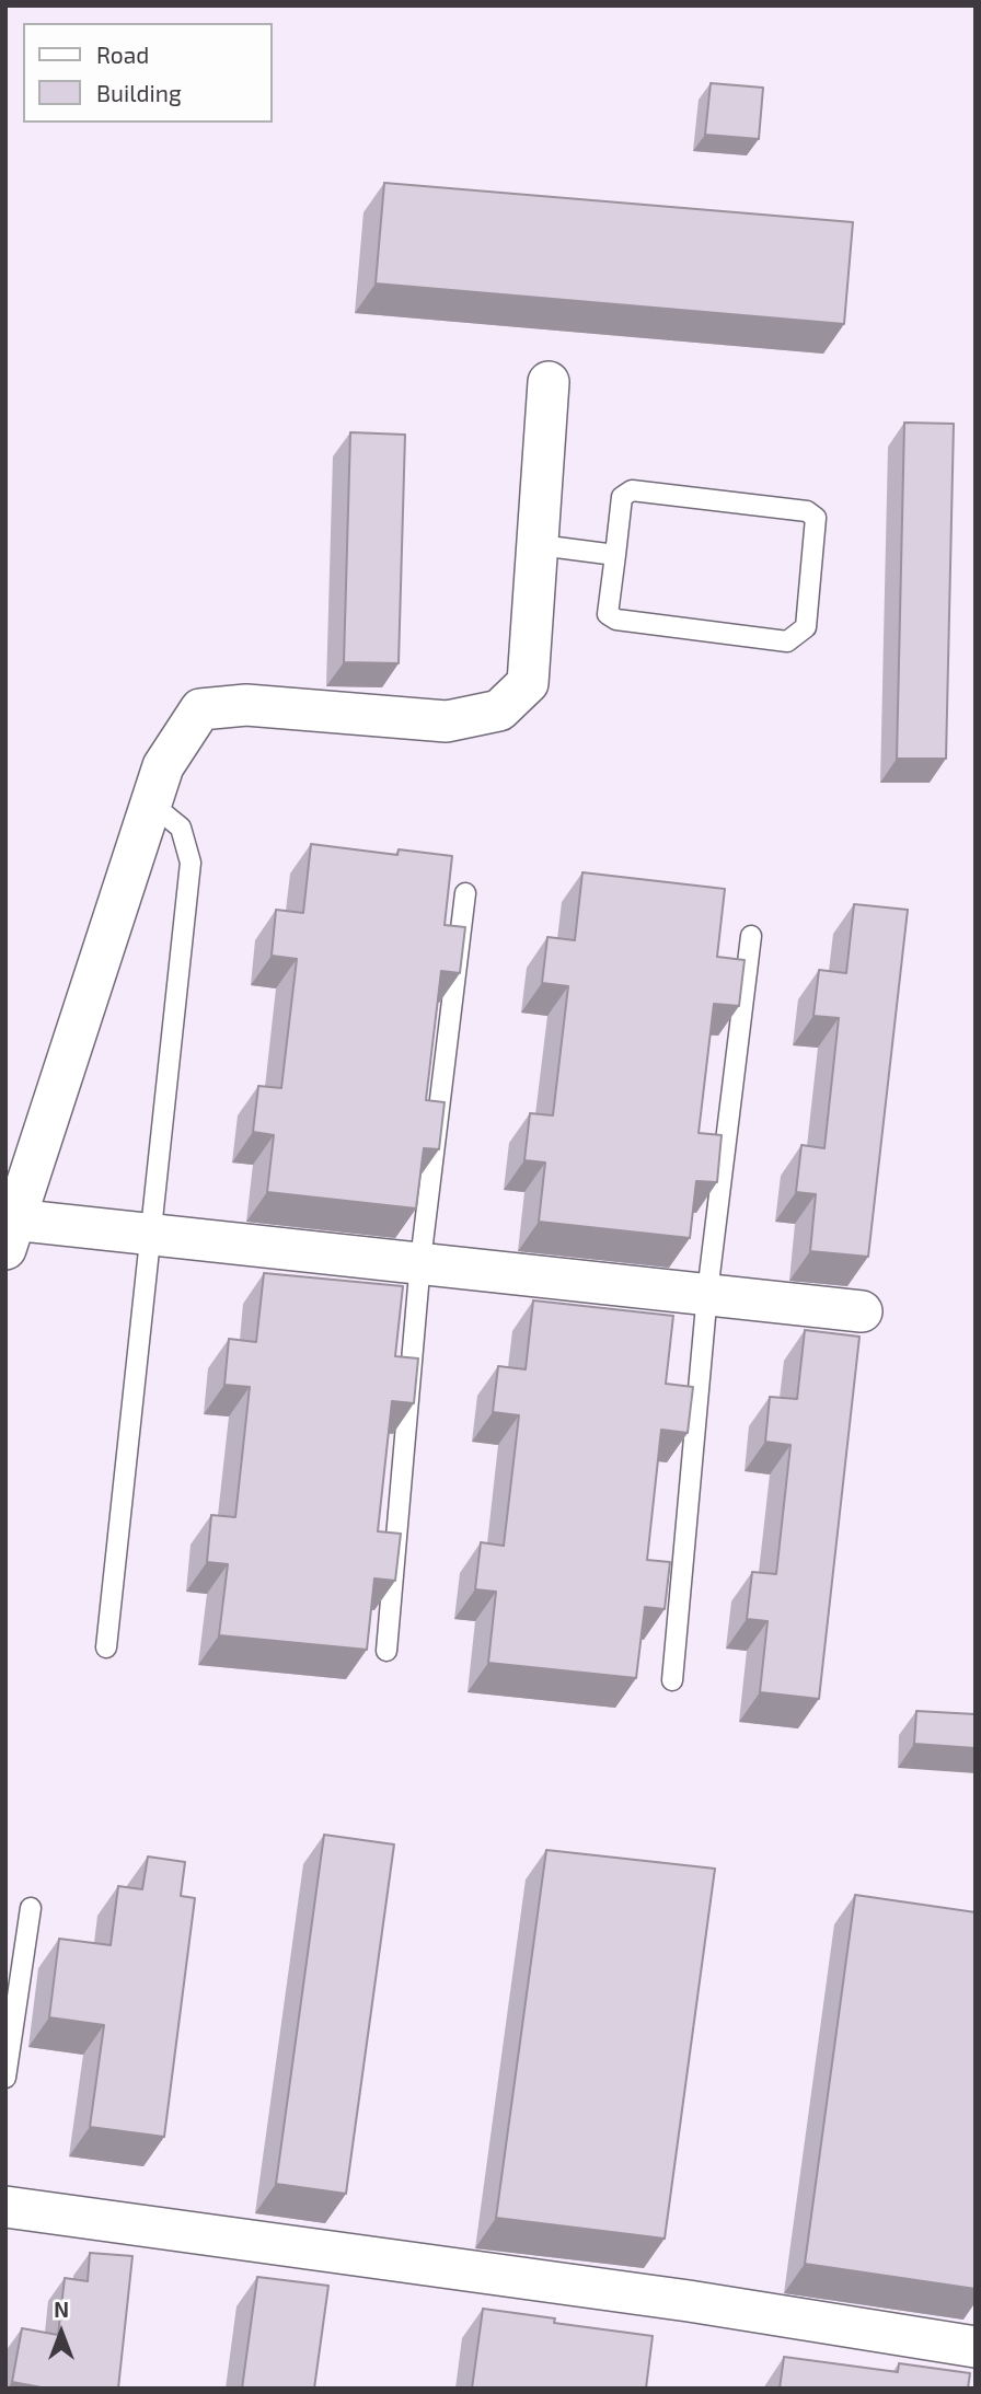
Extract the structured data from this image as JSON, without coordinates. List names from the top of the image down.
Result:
{
  "legend": ["Road", "Building"],
  "north": "top"
}
